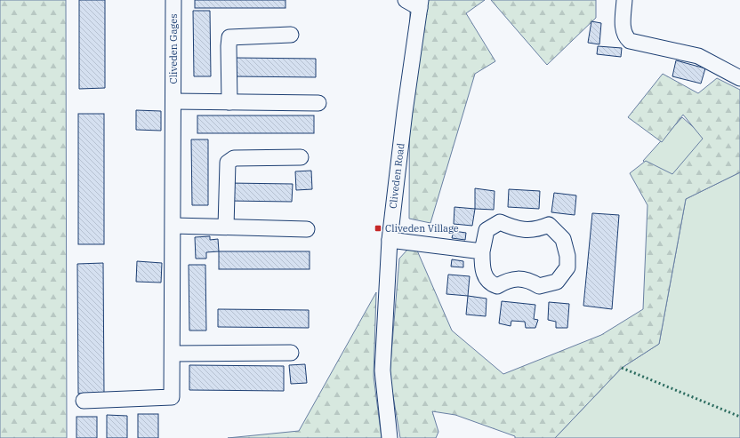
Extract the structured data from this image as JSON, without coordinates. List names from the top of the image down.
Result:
{
  "streets": {
    "street": ["Cliveden Gages", "Cliveden Road"]
  },
  "places": {
    "transit": ["Cliveden Village"]
  }
}
